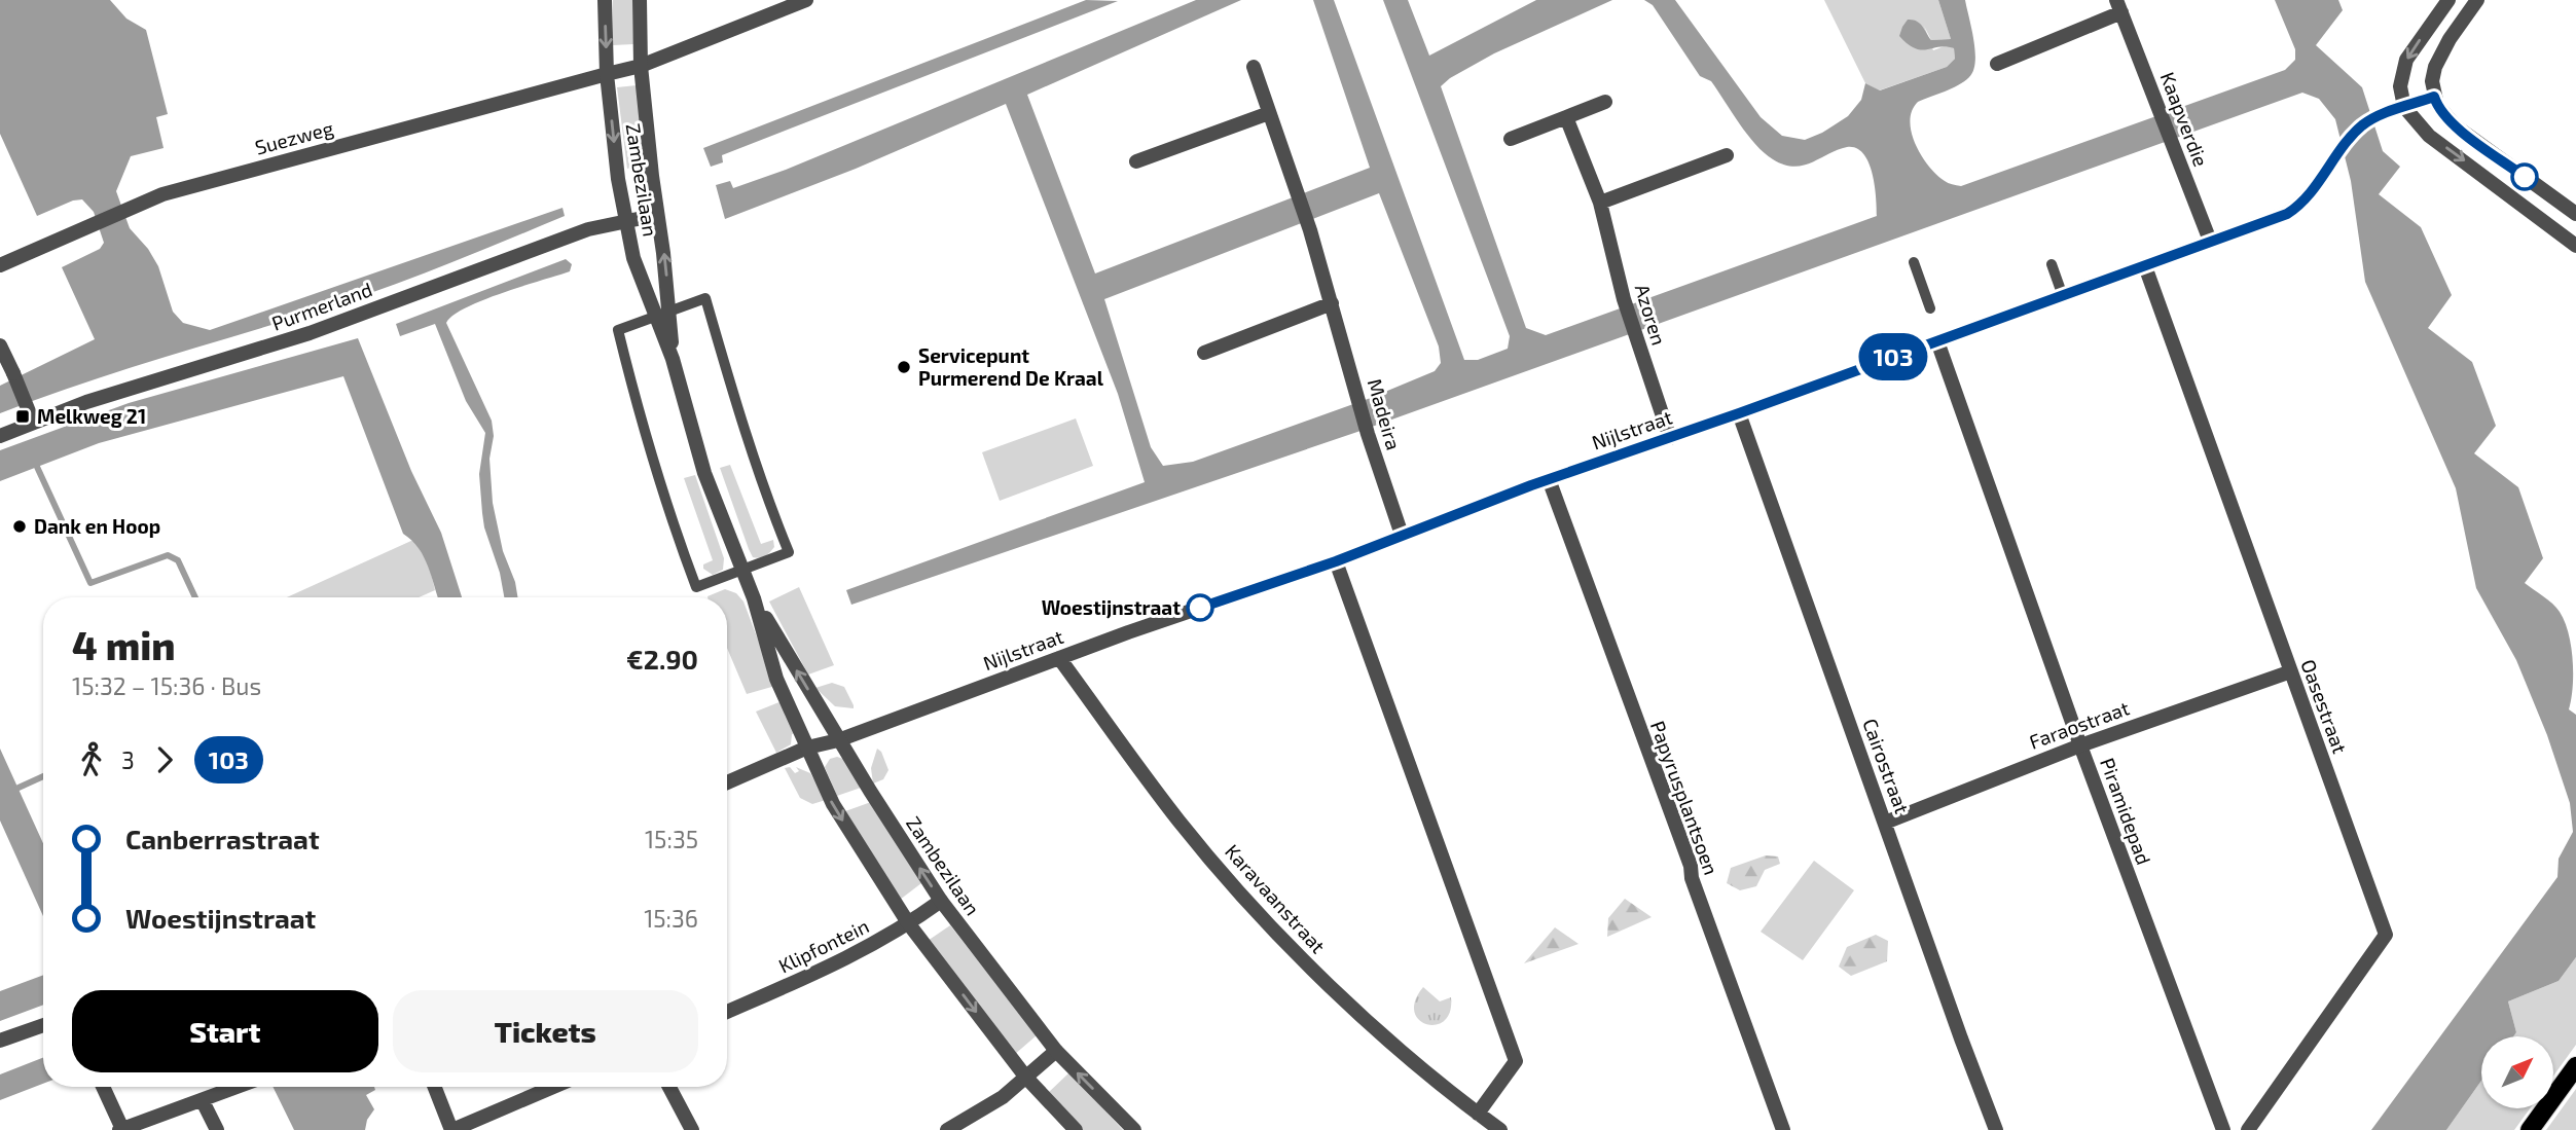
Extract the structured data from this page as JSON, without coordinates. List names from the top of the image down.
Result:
{
  "streets": {
    "street": [
      "Kaapverdie",
      "Suezweg",
      "Zambezilaan",
      "Purmerland",
      "Azoren",
      "Madeira",
      "Nijlstraat",
      "Oasestraat",
      "Faraostraat",
      "Cairostraat",
      "Papyrusplantsoen",
      "Piramidepad",
      "Karavaanstraat",
      "Klipfontein"
    ]
  },
  "crossings": [
    ["Kaapverdie", "Nijlstraat"],
    ["Suezweg", "Zambezilaan"],
    ["Zambezilaan", "Purmerland"],
    ["Zambezilaan", "Nijlstraat"],
    ["Zambezilaan", "Klipfontein"],
    ["Azoren", "Nijlstraat"],
    ["Madeira", "Nijlstraat"],
    ["Nijlstraat", "Oasestraat"],
    ["Nijlstraat", "Cairostraat"],
    ["Nijlstraat", "Papyrusplantsoen"],
    ["Nijlstraat", "Piramidepad"],
    ["Nijlstraat", "Karavaanstraat"],
    ["Oasestraat", "Faraostraat"],
    ["Faraostraat", "Cairostraat"],
    ["Faraostraat", "Piramidepad"]
  ],
  "places": {
    "other": ["Servicepunt Purmerend De Kraal", "Dank en Hoop", "Woestijnstraat"],
    "transit": ["Melkweg 21"]
  },
  "lines": ["bus line 103"],
  "north": "top right",
  "page": {
    "on_map": "103",
    "heading": ["4 min", "15:32 – 15:36 · Bus", "€2.90"],
    "legs": ["3", "103"],
    "list": [
      {
        "name": "Canberrastraat",
        "value": "15:35"
      },
      {
        "name": "Woestijnstraat",
        "value": "15:36"
      }
    ],
    "buttons": ["Start", "Tickets"]
  }
}
